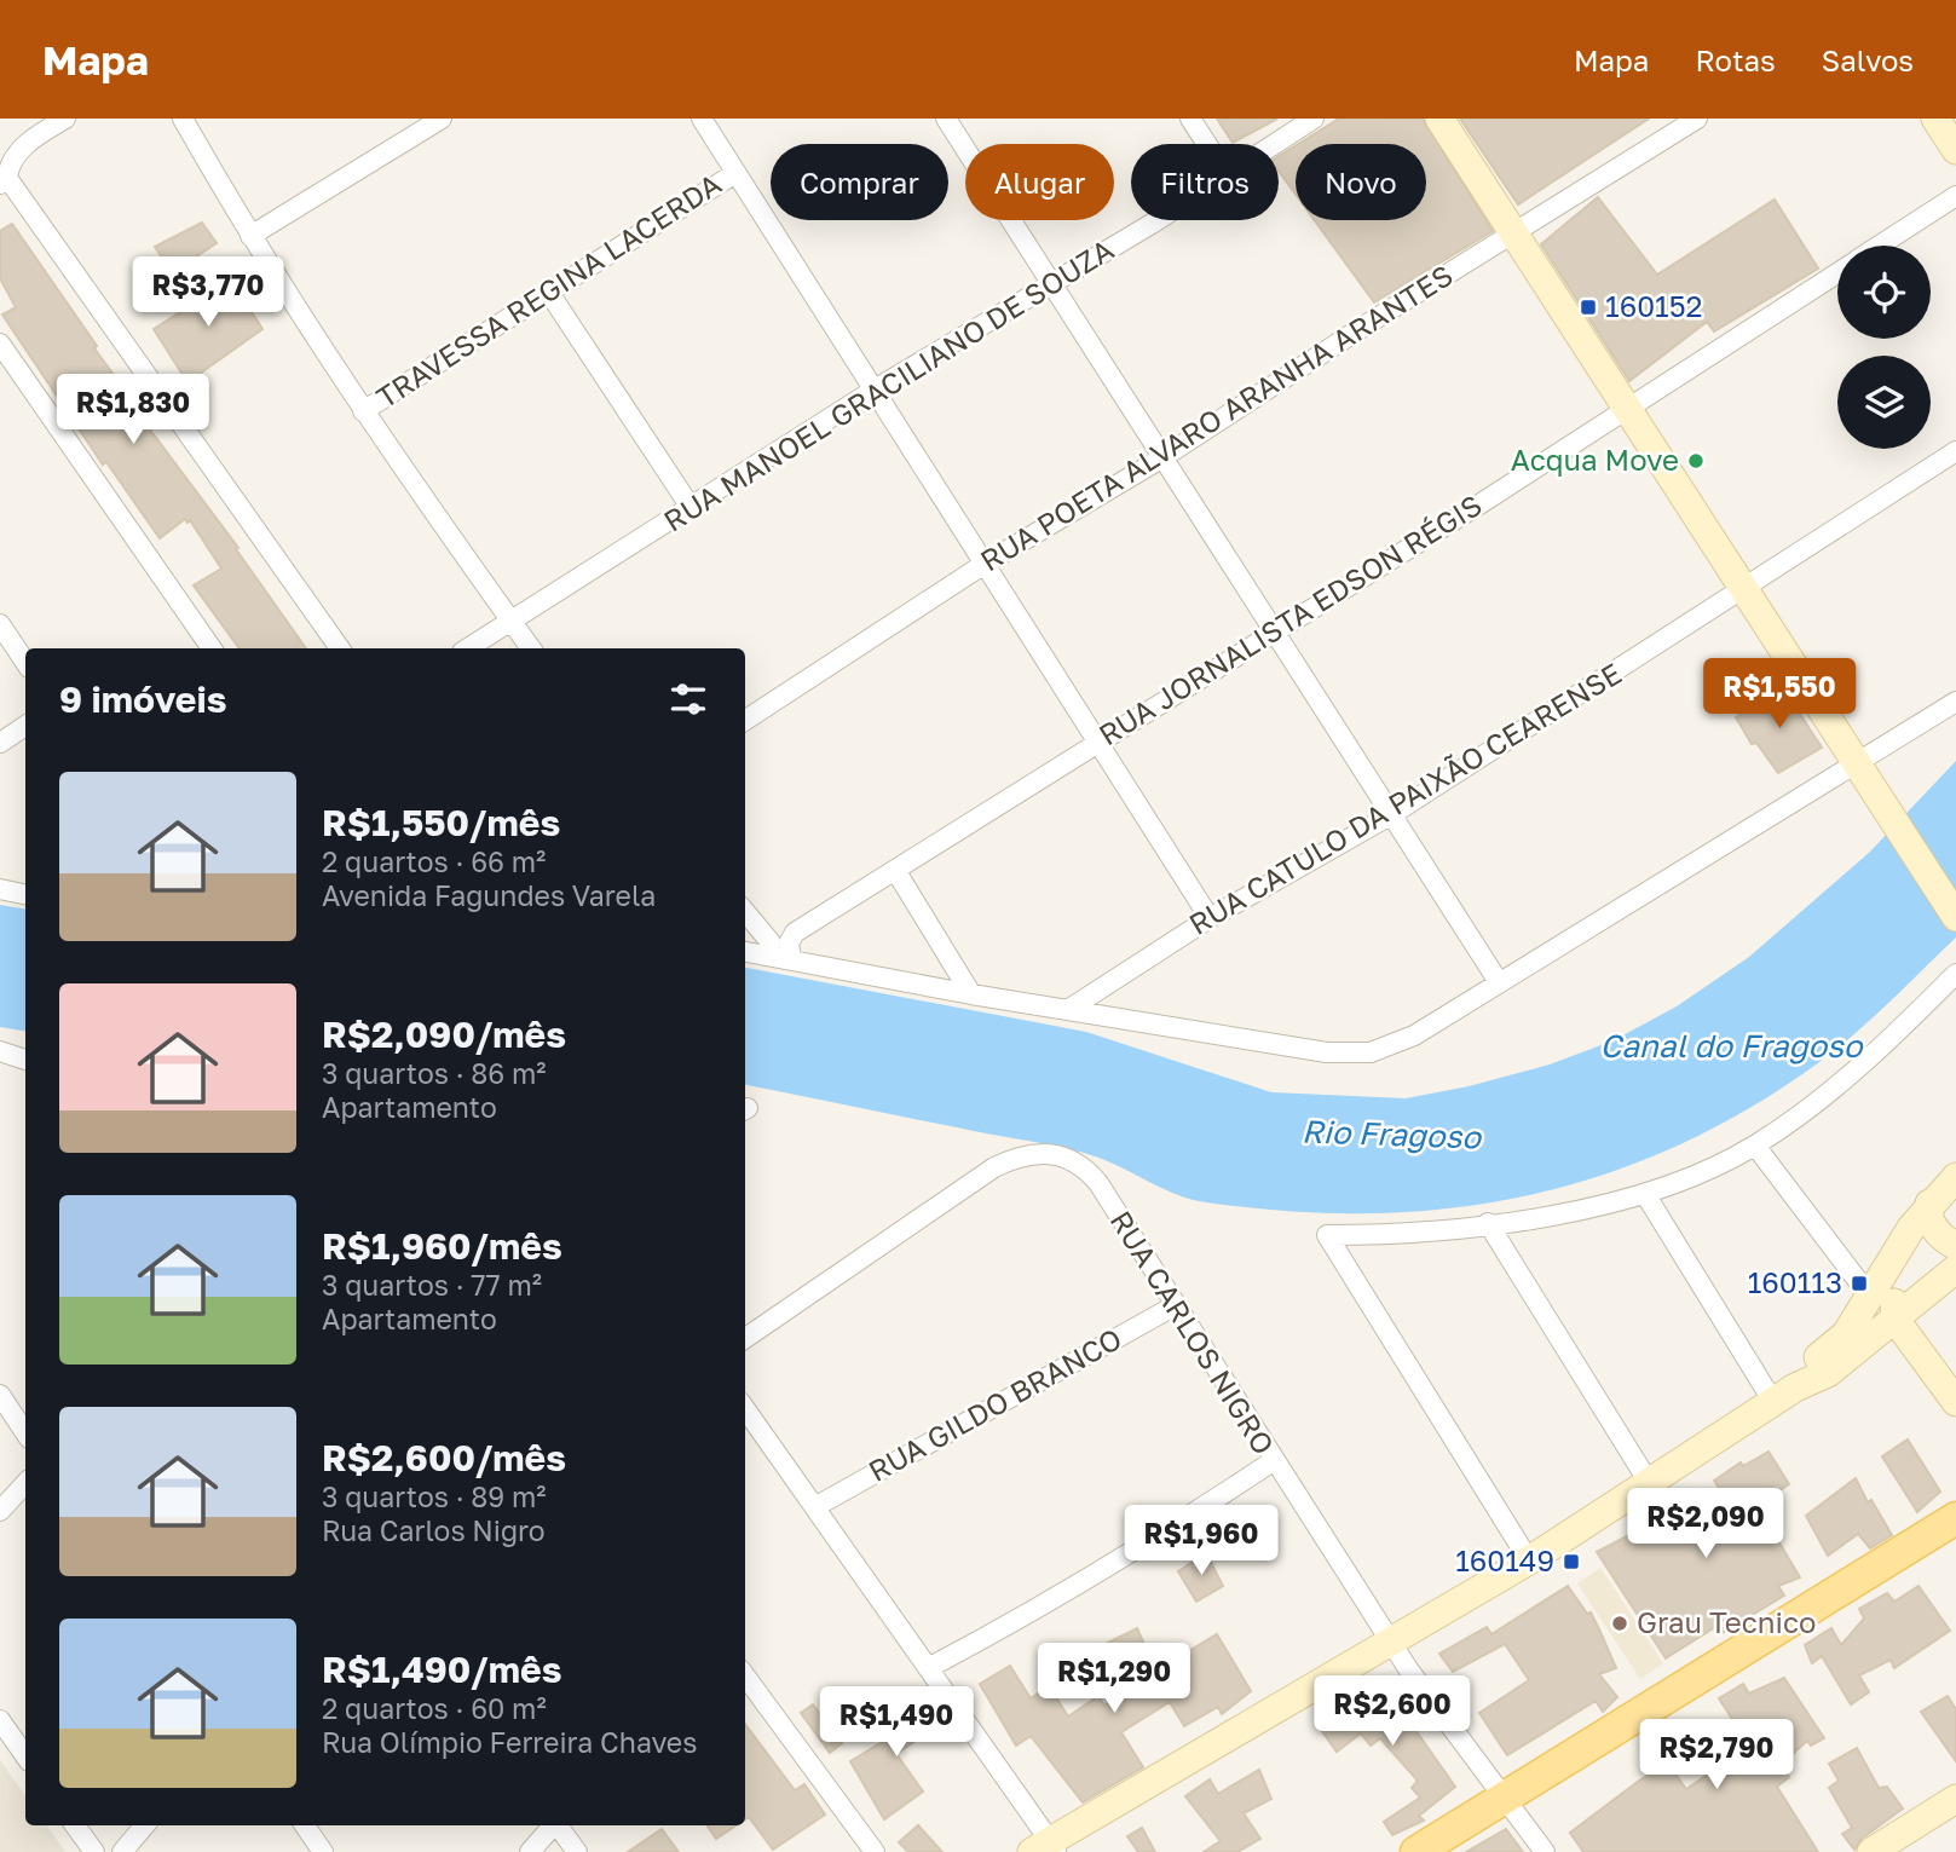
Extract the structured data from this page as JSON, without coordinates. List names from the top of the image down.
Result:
{
  "streets": {
    "street": [
      "TRAVESSA REGINA LACERDA",
      "RUA MANOEL GRACILIANO DE SOUZA",
      "RUA POETA ALVARO ARANHA ARANTES",
      "RUA JORNALISTA EDSON RÉGIS",
      "RUA CATULO DA PAIXÃO CEARENSE",
      "RUA CARLOS NIGRO",
      "RUA GILDO BRANCO"
    ]
  },
  "crossings": [
    ["RUA CARLOS NIGRO", "RUA GILDO BRANCO"]
  ],
  "water": ["Canal do Fragoso", "Rio Fragoso"],
  "places": {
    "transit": ["160152", "160113", "160149"],
    "other": ["Acqua Move", "Grau Tecnico"]
  },
  "page": {
    "header": "Mapa",
    "nav": ["Mapa", "Rotas", "Salvos"],
    "chip": [
      "Comprar",
      "Alugar",
      "Filtros",
      "Novo"
    ],
    "price": [
      "R$3,770",
      "R$1,830",
      "R$1,550",
      "R$2,090",
      "R$1,960",
      "R$1,290",
      "R$2,600",
      "R$1,490",
      "R$2,790"
    ],
    "heading": "9 imóveis",
    "list": [
      {
        "name": "R$1,550/mês",
        "note": "2 quartos · 66 m² · Avenida Fagundes Varela"
      },
      {
        "name": "R$2,090/mês",
        "note": "3 quartos · 86 m² · Apartamento"
      },
      {
        "name": "R$1,960/mês",
        "note": "3 quartos · 77 m² · Apartamento"
      },
      {
        "name": "R$2,600/mês",
        "note": "3 quartos · 89 m² · Rua Carlos Nigro"
      },
      {
        "name": "R$1,490/mês",
        "note": "2 quartos · 60 m² · Rua Olímpio Ferreira Chaves"
      }
    ]
  }
}
